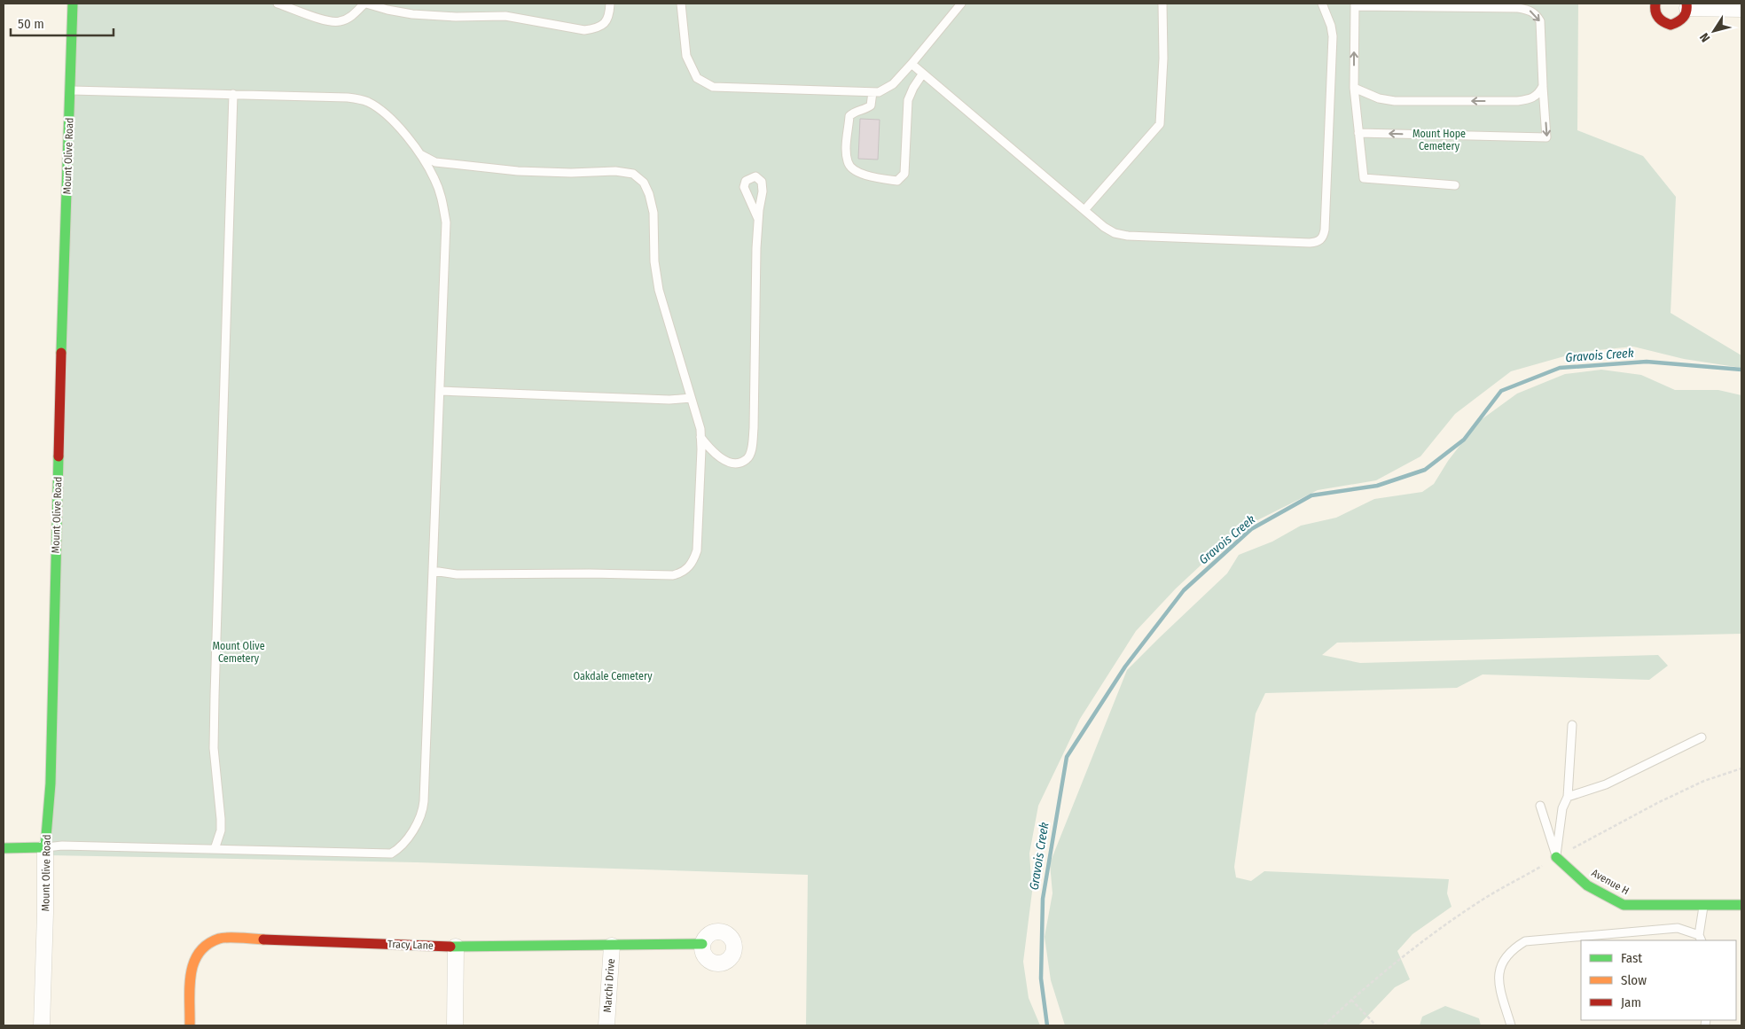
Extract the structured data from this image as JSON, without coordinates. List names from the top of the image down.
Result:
{
  "streets": {
    "street": [
      "Mount Olive Road",
      "Avenue H",
      "Tracy Lane",
      "Marchi Drive"
    ]
  },
  "crossings": [
    ["Tracy Lane", "Marchi Drive"]
  ],
  "water": ["Gravois Creek"],
  "parks": ["Mount Hope Cemetery", "Mount Olive Cemetery", "Oakdale Cemetery"],
  "legend": ["Fast", "Slow", "Jam"],
  "scale_bar": "50 m",
  "north": "bottom left"
}
